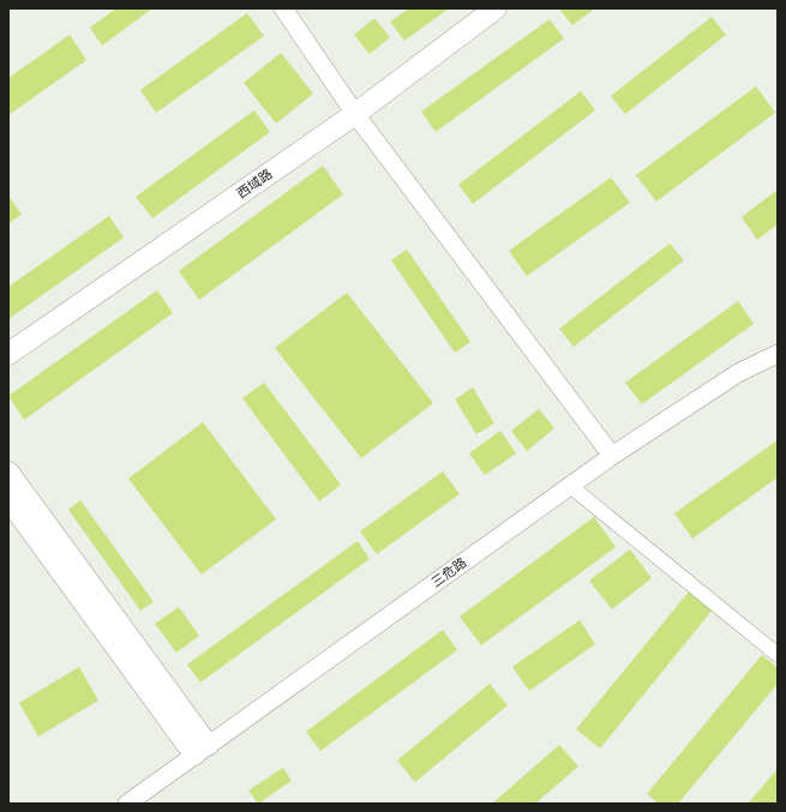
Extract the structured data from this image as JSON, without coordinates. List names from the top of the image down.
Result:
{
  "streets": {
    "main road": ["西域路"],
    "street": ["三危路"]
  }
}
